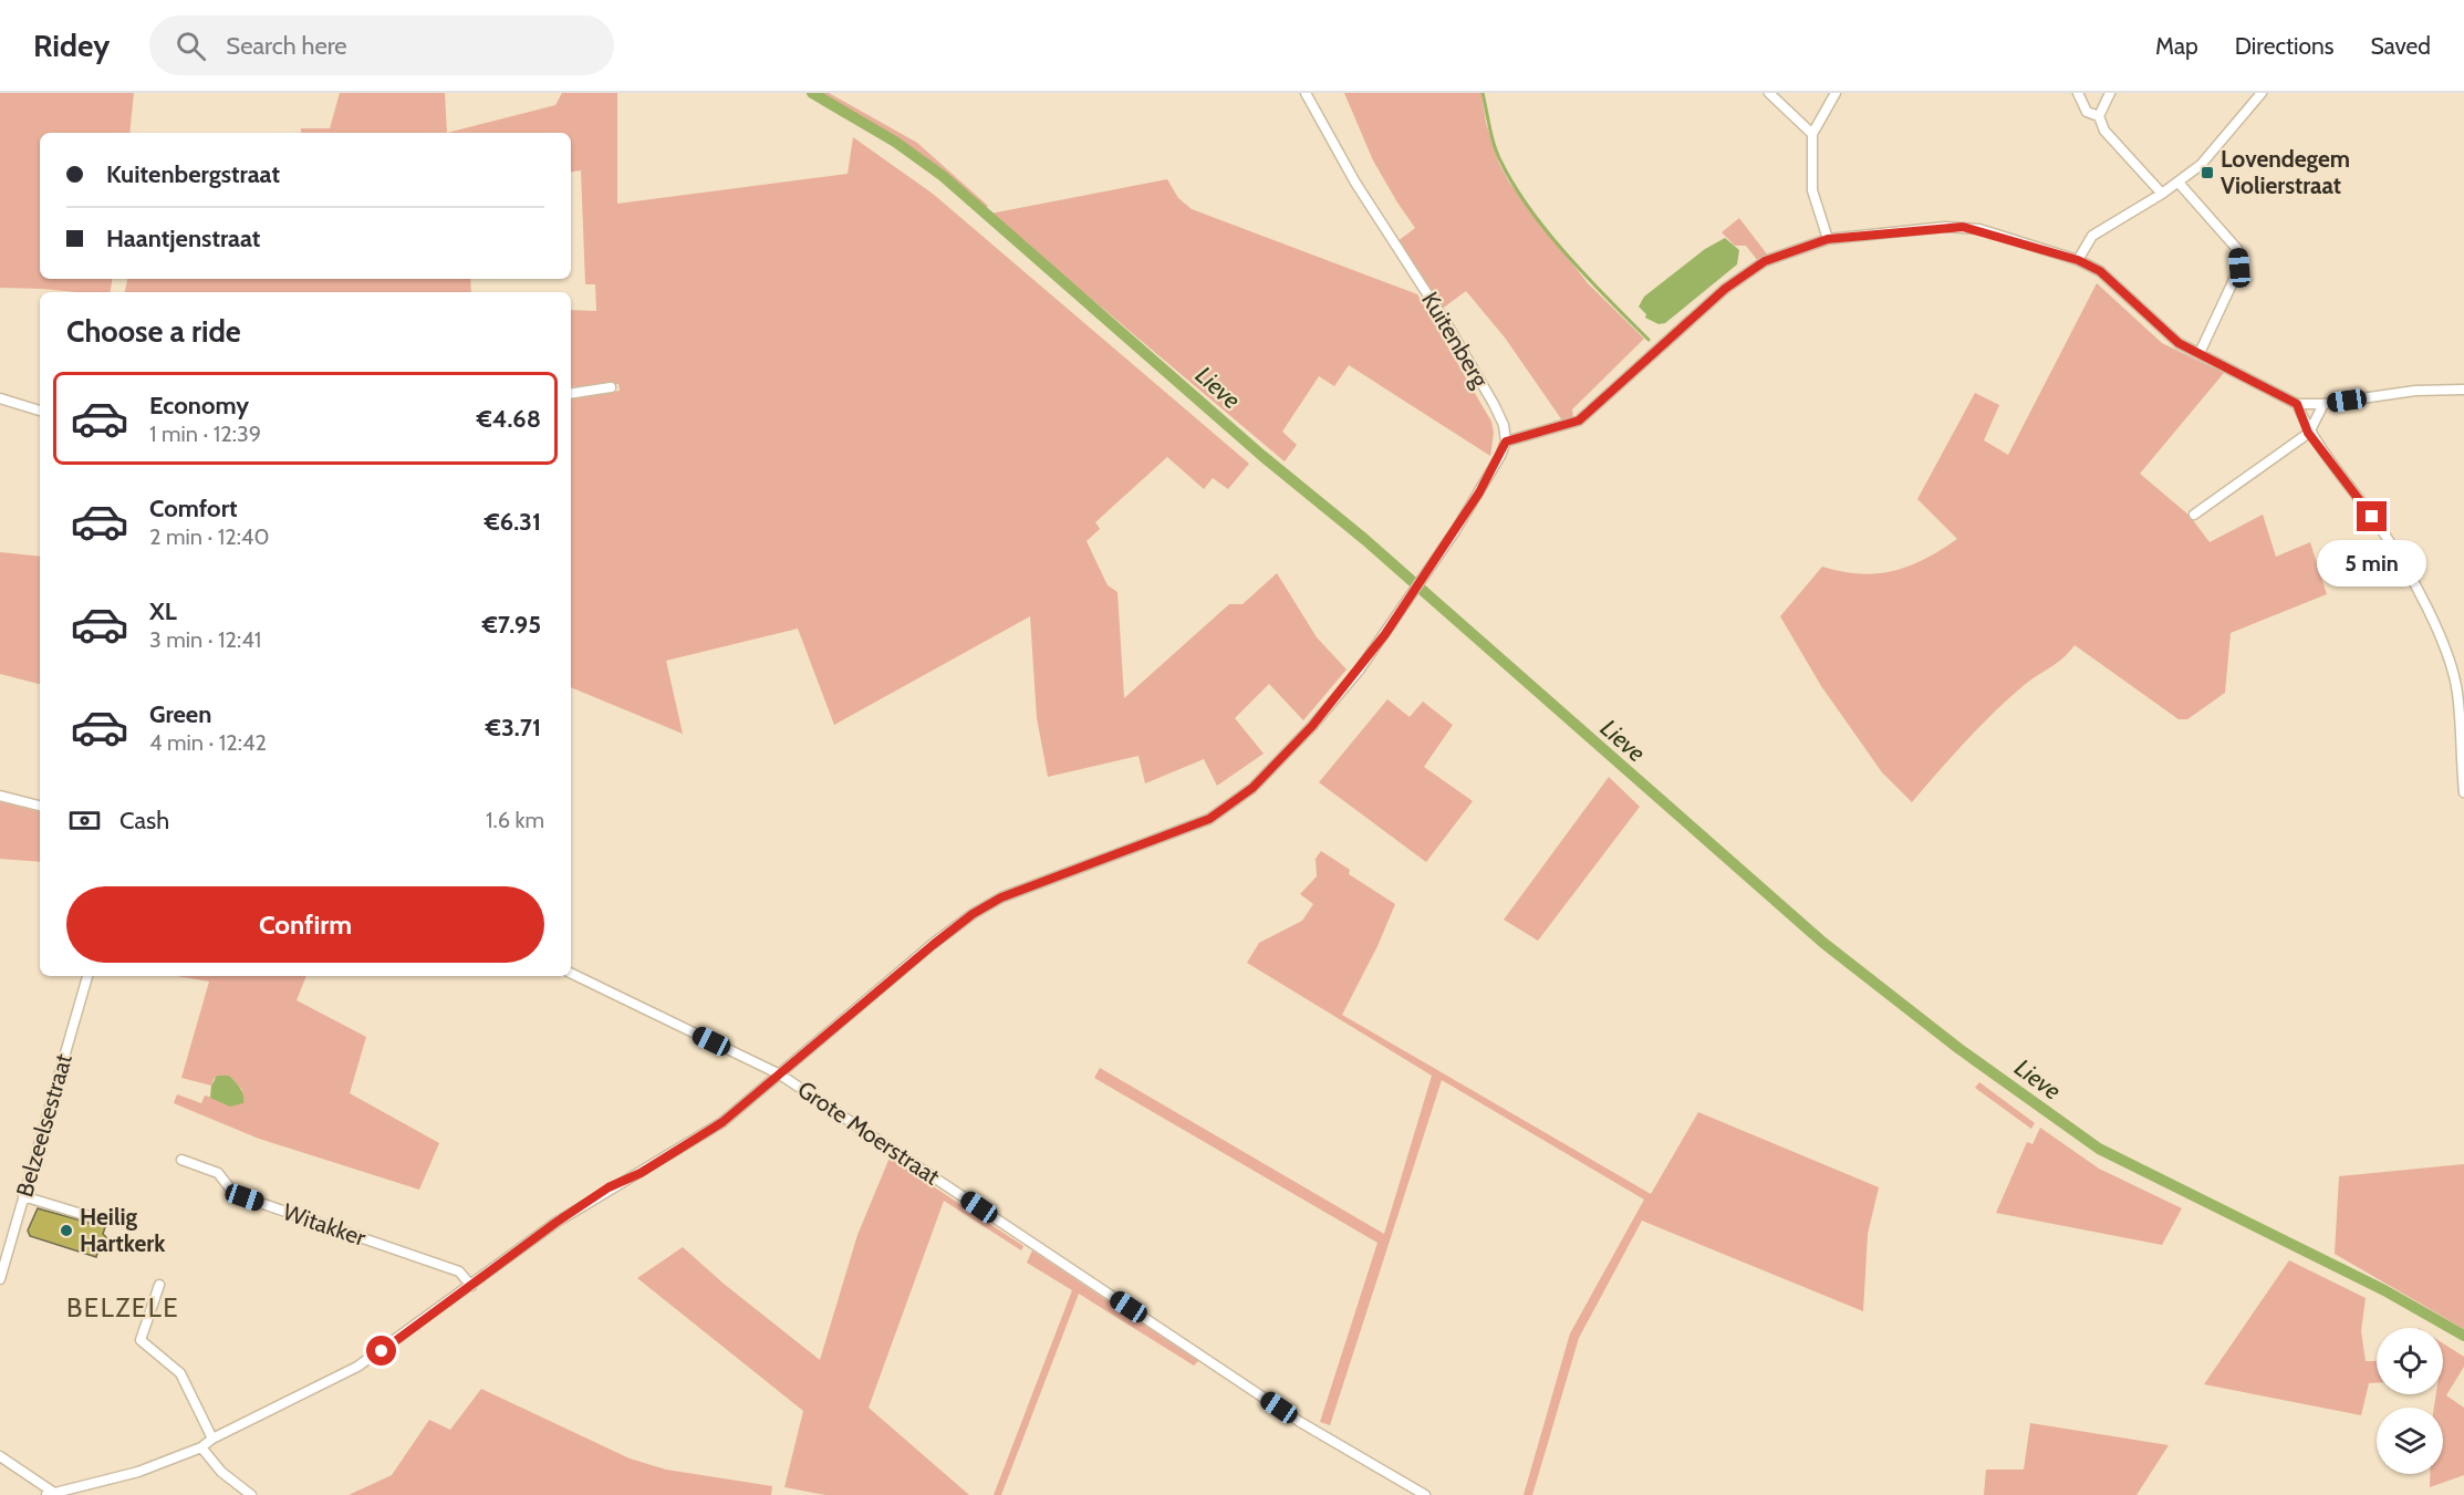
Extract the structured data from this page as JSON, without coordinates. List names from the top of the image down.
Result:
{
  "streets": {
    "street": [
      "Kuitenberg",
      "Belzeelsestraat",
      "Grote Moerstraat",
      "Witakker"
    ]
  },
  "districts": ["BELZELE"],
  "water": ["Lieve"],
  "places": {
    "transit": ["Lovendegem Violierstraat"],
    "other": ["Heilig Hartkerk"]
  },
  "page": {
    "header": "Ridey",
    "search": "Search here",
    "nav": ["Map", "Directions", "Saved"],
    "banner": ["Kuitenbergstraat", "Haantjenstraat"],
    "heading": "Choose a ride",
    "list": [
      {
        "name": "Economy",
        "note": "1 min · 12:39",
        "value": "€4.68"
      },
      {
        "name": "Comfort",
        "note": "2 min · 12:40",
        "value": "€6.31"
      },
      {
        "name": "XL",
        "note": "3 min · 12:41",
        "value": "€7.95"
      },
      {
        "name": "Green",
        "note": "4 min · 12:42",
        "value": "€3.71"
      }
    ],
    "bubble": "5 min",
    "pay": ["Cash", "1.6 km"],
    "buttons": "Confirm"
  }
}
